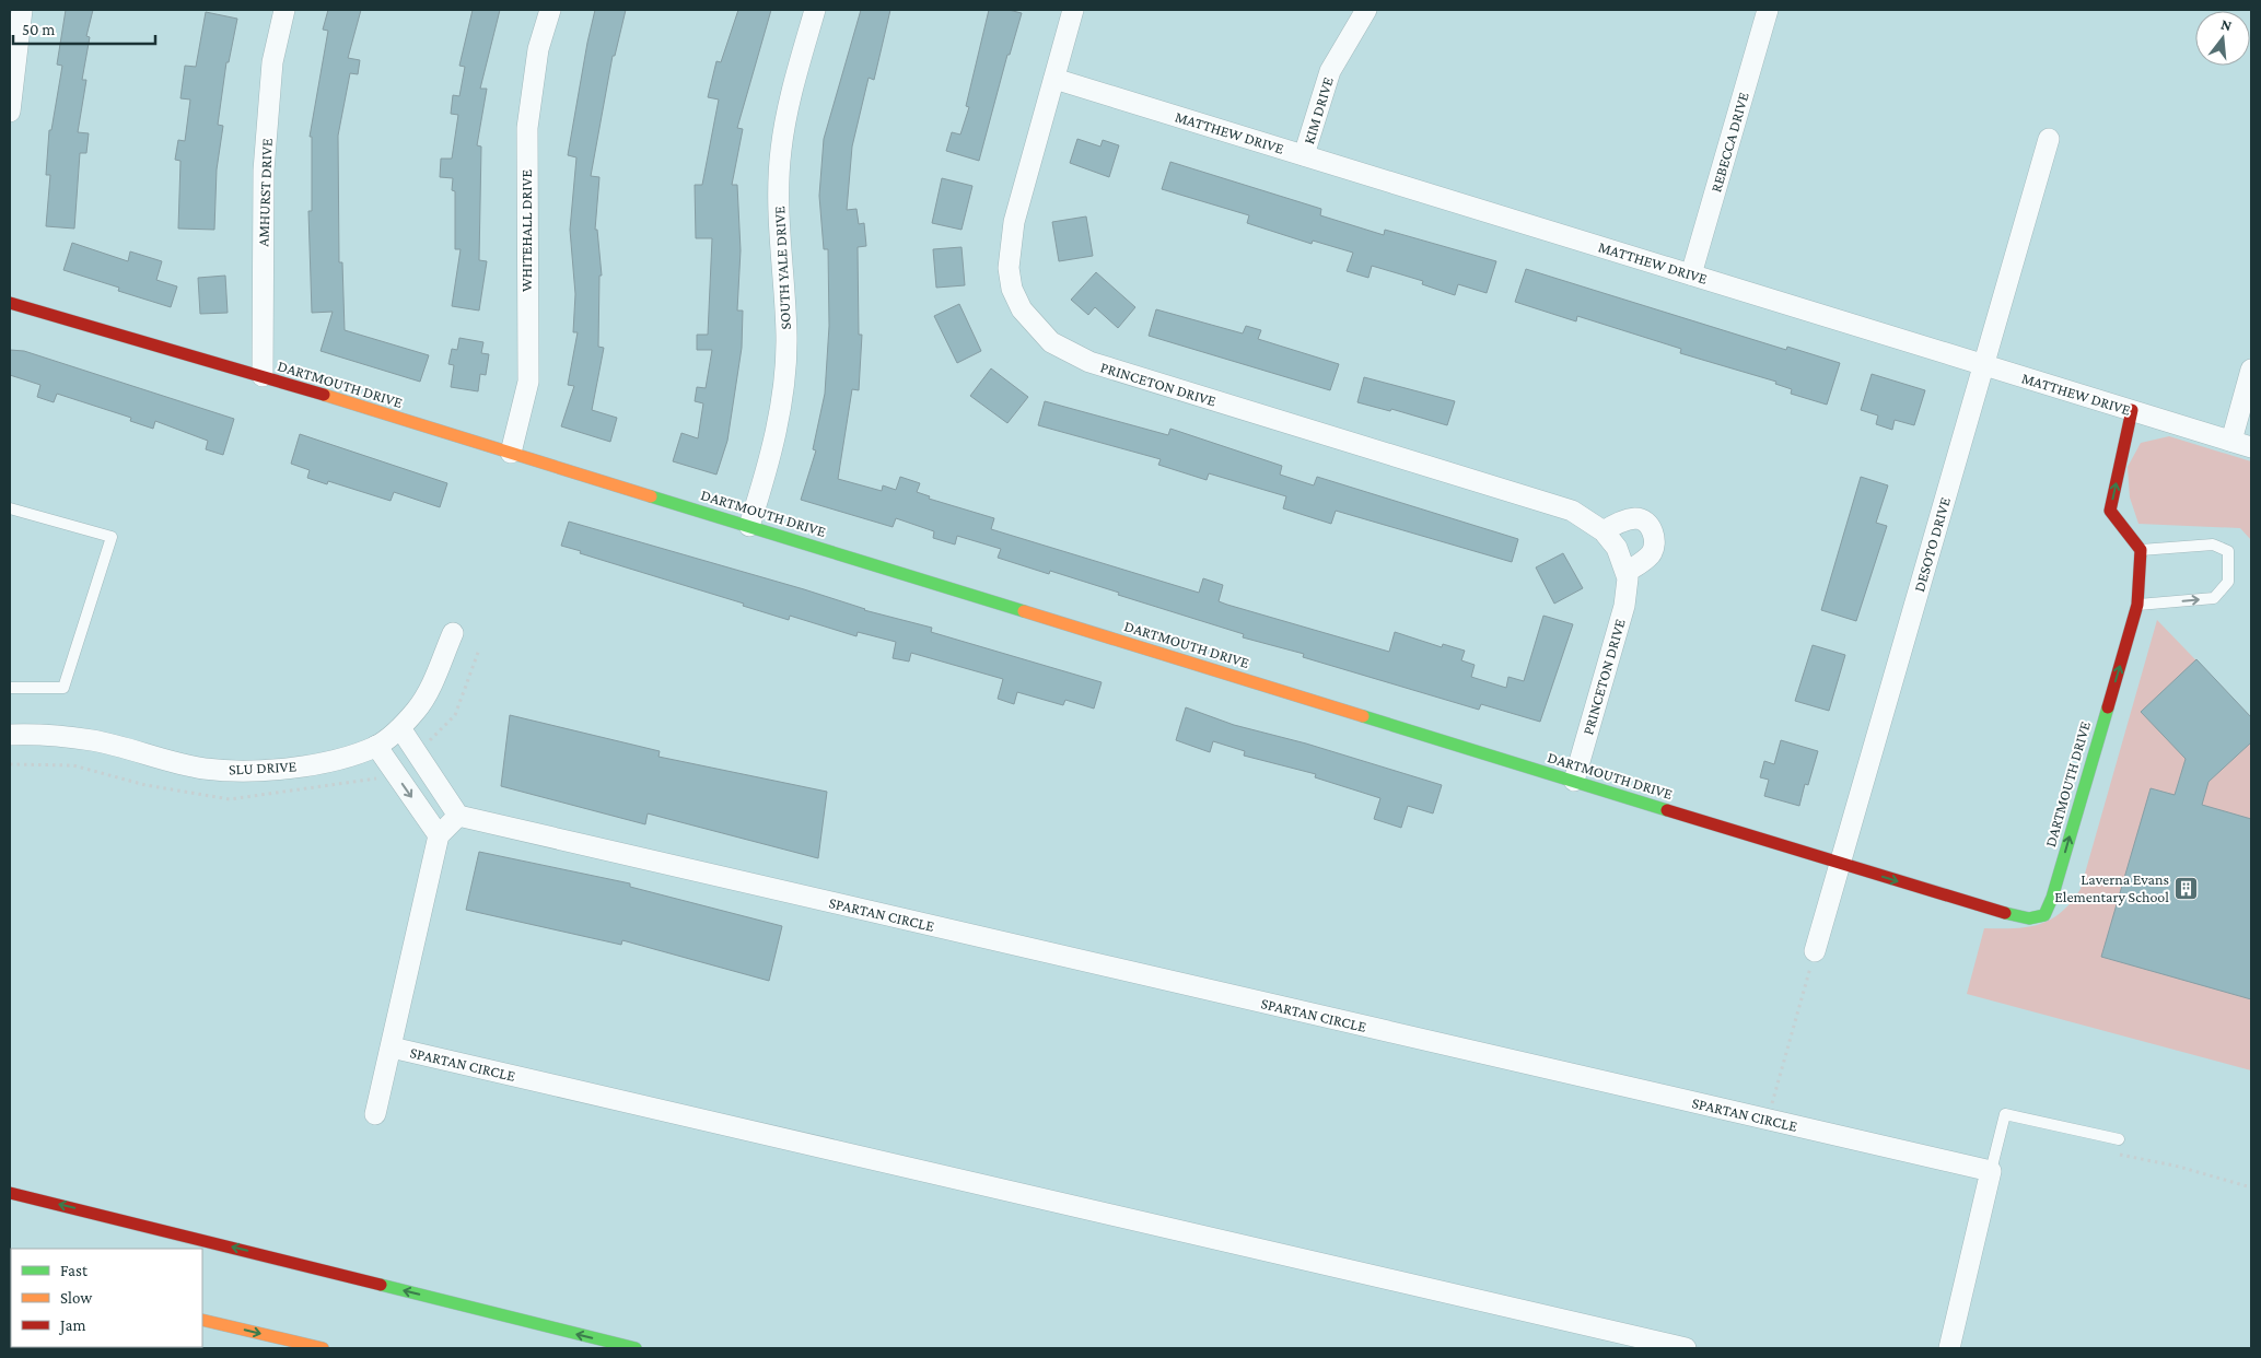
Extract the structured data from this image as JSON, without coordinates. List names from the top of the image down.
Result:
{
  "streets": {
    "main road": ["DARTMOUTH DRIVE"],
    "street": [
      "KIM DRIVE",
      "MATTHEW DRIVE",
      "REBECCA DRIVE",
      "AMHURST DRIVE",
      "WHITEHALL DRIVE",
      "SOUTH YALE DRIVE",
      "PRINCETON DRIVE",
      "DESOTO DRIVE",
      "SLU DRIVE",
      "SPARTAN CIRCLE"
    ]
  },
  "crossings": [
    ["KIM DRIVE", "MATTHEW DRIVE"],
    ["MATTHEW DRIVE", "REBECCA DRIVE"],
    ["MATTHEW DRIVE", "PRINCETON DRIVE"],
    ["MATTHEW DRIVE", "DESOTO DRIVE"],
    ["AMHURST DRIVE", "DARTMOUTH DRIVE"],
    ["WHITEHALL DRIVE", "DARTMOUTH DRIVE"],
    ["SOUTH YALE DRIVE", "DARTMOUTH DRIVE"],
    ["DARTMOUTH DRIVE", "PRINCETON DRIVE"],
    ["DARTMOUTH DRIVE", "DESOTO DRIVE"]
  ],
  "places": {
    "building": ["Laverna Evans Elementary School"]
  },
  "legend": ["Fast", "Slow", "Jam"],
  "scale_bar": "50 m",
  "north": "top"
}
